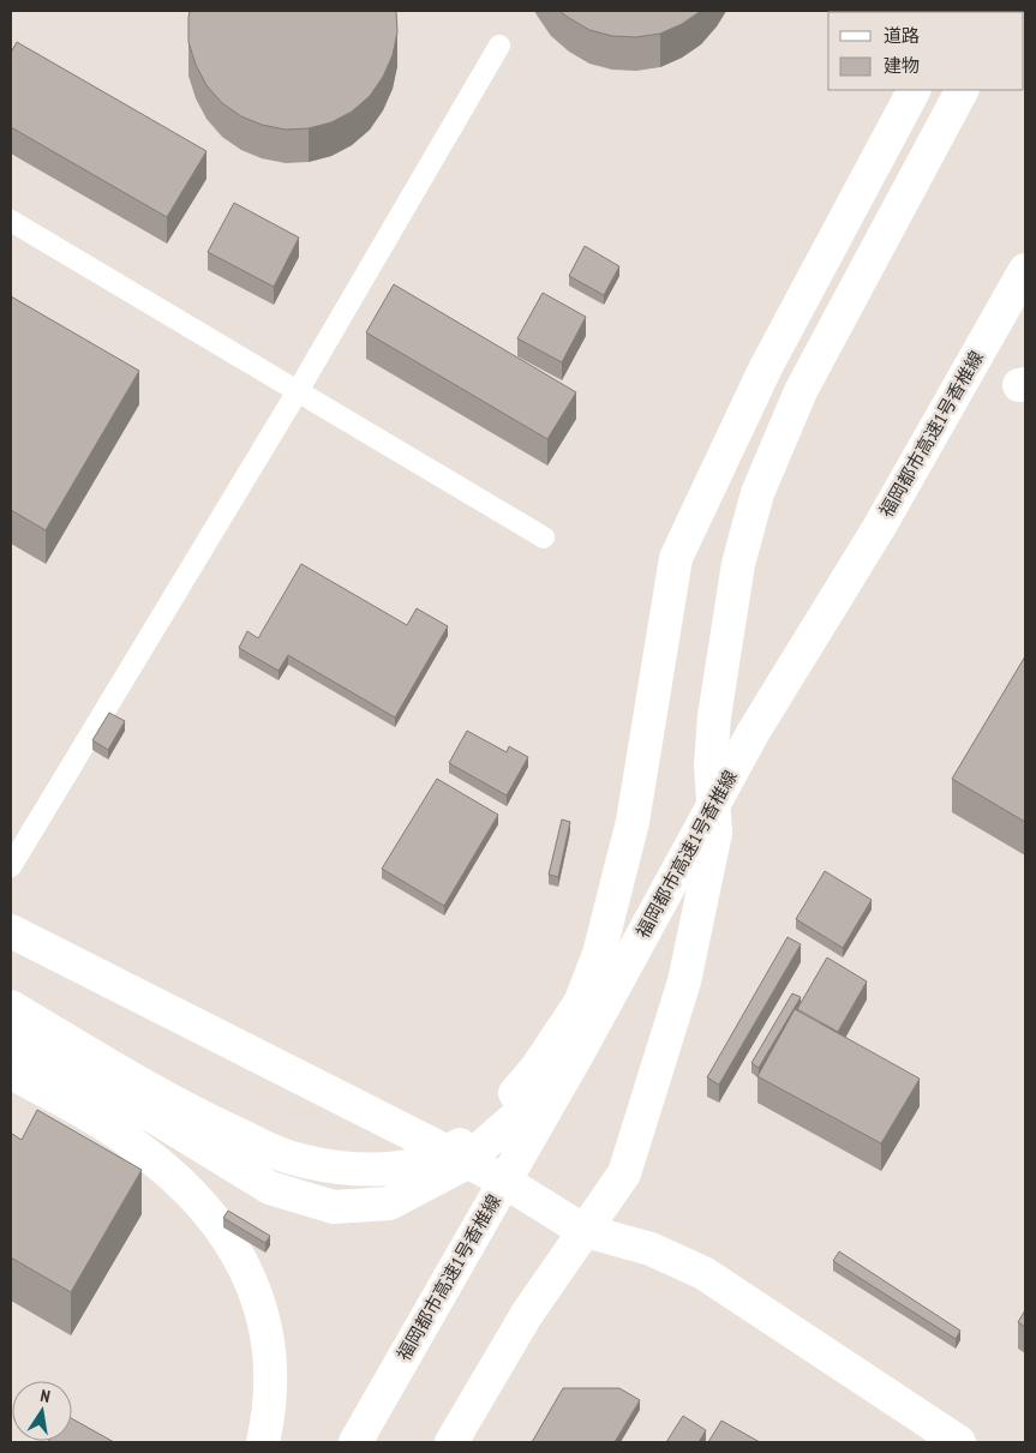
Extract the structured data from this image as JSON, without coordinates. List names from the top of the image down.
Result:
{
  "streets": {
    "main road": ["福岡都市高速1号香椎線"]
  },
  "legend": ["道路", "建物"],
  "north": "top"
}
